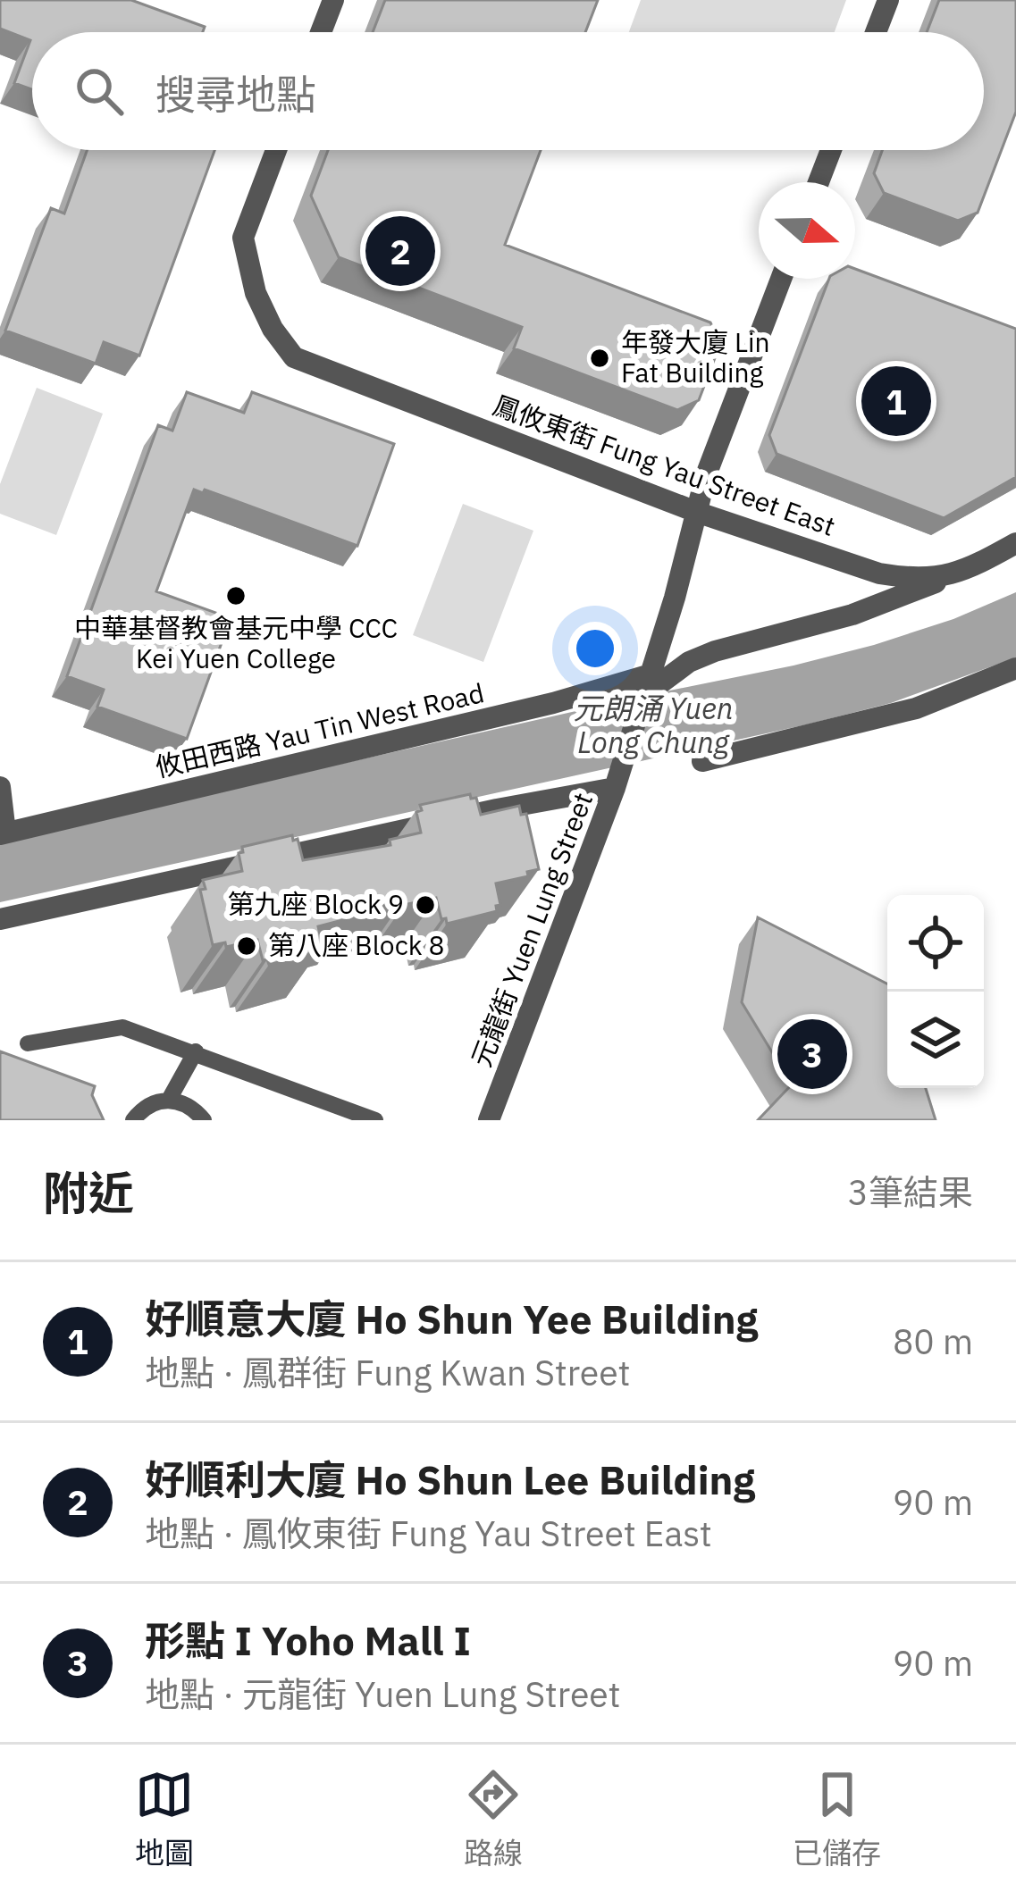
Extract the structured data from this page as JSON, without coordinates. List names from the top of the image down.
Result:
{
  "streets": {
    "street": ["鳳攸東街 Fung Yau Street East", "攸田西路 Yau Tin West Road", "元龍街 Yuen Lung Street"]
  },
  "crossings": [
    ["鳳攸東街 Fung Yau Street East", "元龍街 Yuen Lung Street"],
    ["攸田西路 Yau Tin West Road", "元龍街 Yuen Lung Street"]
  ],
  "water": ["元朗涌 Yuen Long Chung"],
  "places": [
    "年發大廈 Lin Fat Building",
    "中華基督教會基元中學 CCC Kei Yuen College",
    "第九座 Block 9",
    "第八座 Block 8"
  ],
  "north": "right",
  "page": {
    "search": "搜尋地點",
    "pins": ["2", "1", "3"],
    "heading": ["附近", "3筆結果"],
    "list": [
      {
        "mark": "1",
        "name": "好順意大廈 Ho Shun Yee Building",
        "note": "地點 · 鳳群街 Fung Kwan Street",
        "value": "80 m"
      },
      {
        "mark": "2",
        "name": "好順利大廈 Ho Shun Lee Building",
        "note": "地點 · 鳳攸東街 Fung Yau Street East",
        "value": "90 m"
      },
      {
        "mark": "3",
        "name": "形點 I Yoho Mall I",
        "note": "地點 · 元龍街 Yuen Lung Street",
        "value": "90 m"
      }
    ],
    "nav": ["地圖", "路線", "已儲存"]
  }
}
